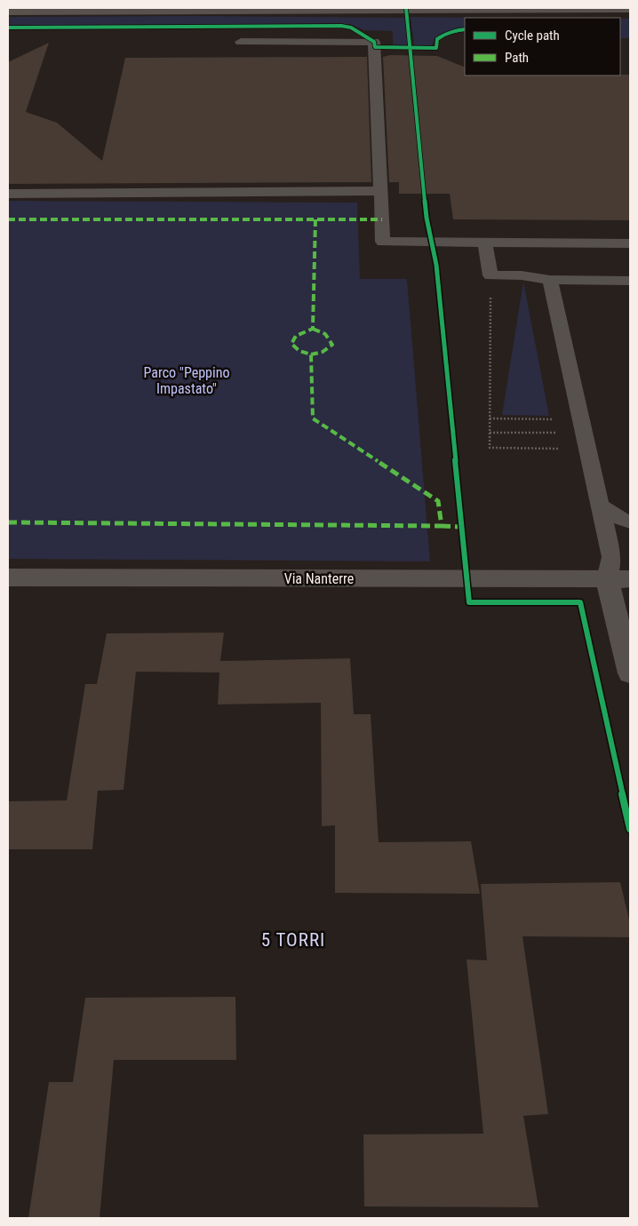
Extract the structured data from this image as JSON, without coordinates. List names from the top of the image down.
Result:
{
  "streets": {
    "street": ["Via Nanterre"]
  },
  "districts": ["5 TORRI"],
  "parks": ["Parco \"Peppino Impastato\""],
  "legend": ["Cycle path", "Path"]
}
